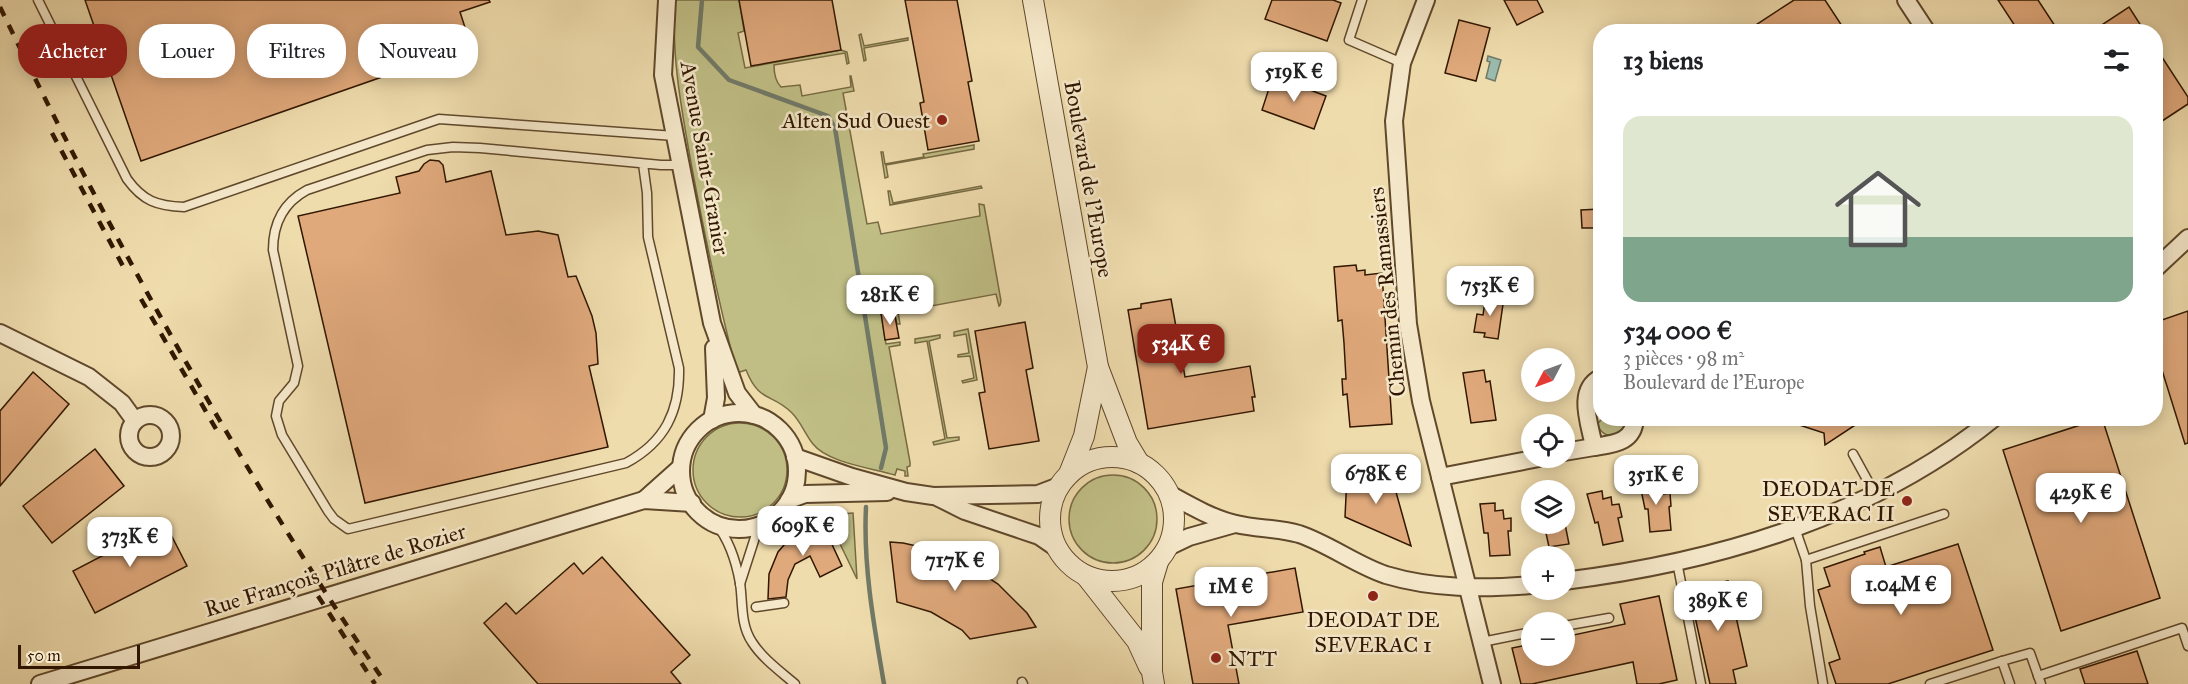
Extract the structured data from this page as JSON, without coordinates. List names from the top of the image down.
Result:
{
  "streets": {
    "street": [
      "Avenue Saint-Granier",
      "Boulevard de l'Europe",
      "Chemin des Ramassiers",
      "Rue François Pilâtre de Rozier"
    ]
  },
  "crossings": [
    ["Avenue Saint-Granier", "Rue François Pilâtre de Rozier"]
  ],
  "places": [
    "Alten Sud Ouest",
    "DEODAT DE SEVERAC II",
    "DEODAT DE SEVERAC 1",
    "NTT"
  ],
  "scale_bar": "50 m",
  "north": "bottom left",
  "page": {
    "chip": [
      "Acheter",
      "Louer",
      "Filtres",
      "Nouveau"
    ],
    "heading": "13 biens",
    "price": [
      "519K €",
      "753K €",
      "281K €",
      "534K €",
      "678K €",
      "351K €",
      "429K €",
      "609K €",
      "373K €",
      "717K €",
      "1.04M €",
      "1M €",
      "389K €"
    ],
    "list": [
      {
        "name": "534 000 €",
        "note": "3 pièces · 98 m² · Boulevard de l'Europe"
      }
    ],
    "map_buttons": ["+", "−"],
    "scale": "50 m"
  }
}
